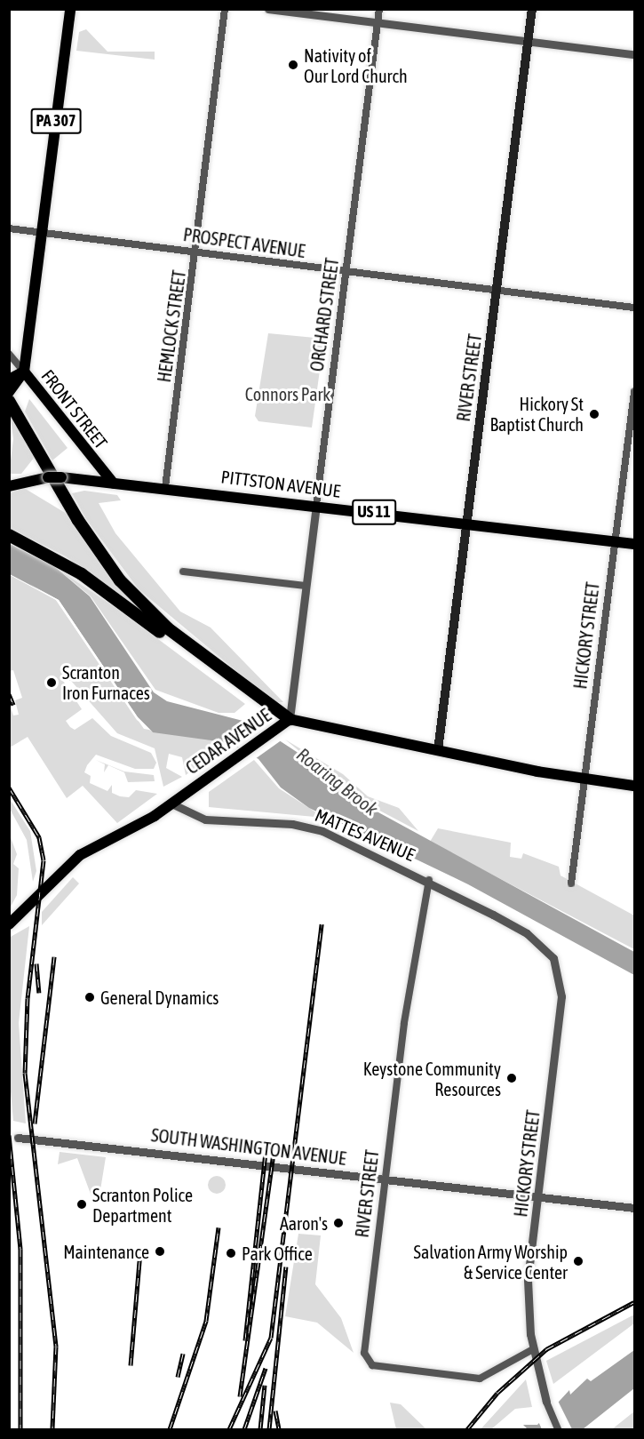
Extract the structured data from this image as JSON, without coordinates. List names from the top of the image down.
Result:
{
  "streets": {
    "main road": [
      "PA 307",
      "RIVER STREET",
      "FRONT STREET",
      "PITTSTON AVENUE",
      "US 11",
      "CEDAR AVENUE"
    ],
    "street": [
      "PROSPECT AVENUE",
      "ORCHARD STREET",
      "HEMLOCK STREET",
      "HICKORY STREET",
      "MATTES AVENUE",
      "SOUTH WASHINGTON AVENUE"
    ]
  },
  "crossings": [
    ["PA 307", "PROSPECT AVENUE"],
    ["PA 307", "FRONT STREET"],
    ["PROSPECT AVENUE", "ORCHARD STREET"],
    ["PROSPECT AVENUE", "HEMLOCK STREET"],
    ["PROSPECT AVENUE", "RIVER STREET"],
    ["ORCHARD STREET", "PITTSTON AVENUE"],
    ["ORCHARD STREET", "CEDAR AVENUE"],
    ["HEMLOCK STREET", "PITTSTON AVENUE"],
    ["RIVER STREET", "PITTSTON AVENUE"],
    ["RIVER STREET", "HICKORY STREET"],
    ["RIVER STREET", "CEDAR AVENUE"],
    ["RIVER STREET", "MATTES AVENUE"],
    ["RIVER STREET", "SOUTH WASHINGTON AVENUE"],
    ["FRONT STREET", "PITTSTON AVENUE"],
    ["FRONT STREET", "US 11"],
    ["PITTSTON AVENUE", "US 11"],
    ["PITTSTON AVENUE", "HICKORY STREET"],
    ["HICKORY STREET", "CEDAR AVENUE"],
    ["HICKORY STREET", "MATTES AVENUE"],
    ["HICKORY STREET", "SOUTH WASHINGTON AVENUE"],
    ["CEDAR AVENUE", "MATTES AVENUE"]
  ],
  "water": ["Roaring Brook"],
  "parks": ["Connors Park"],
  "places": [
    "Nativity of Our Lord Church",
    "Hickory St Baptist Church",
    "Scranton Iron Furnaces",
    "General Dynamics",
    "Keystone Community Resources",
    "Scranton Police Department",
    "Aaron's",
    "Maintenance",
    "Park Office",
    "Salvation Army Worship & Service Center"
  ]
}
